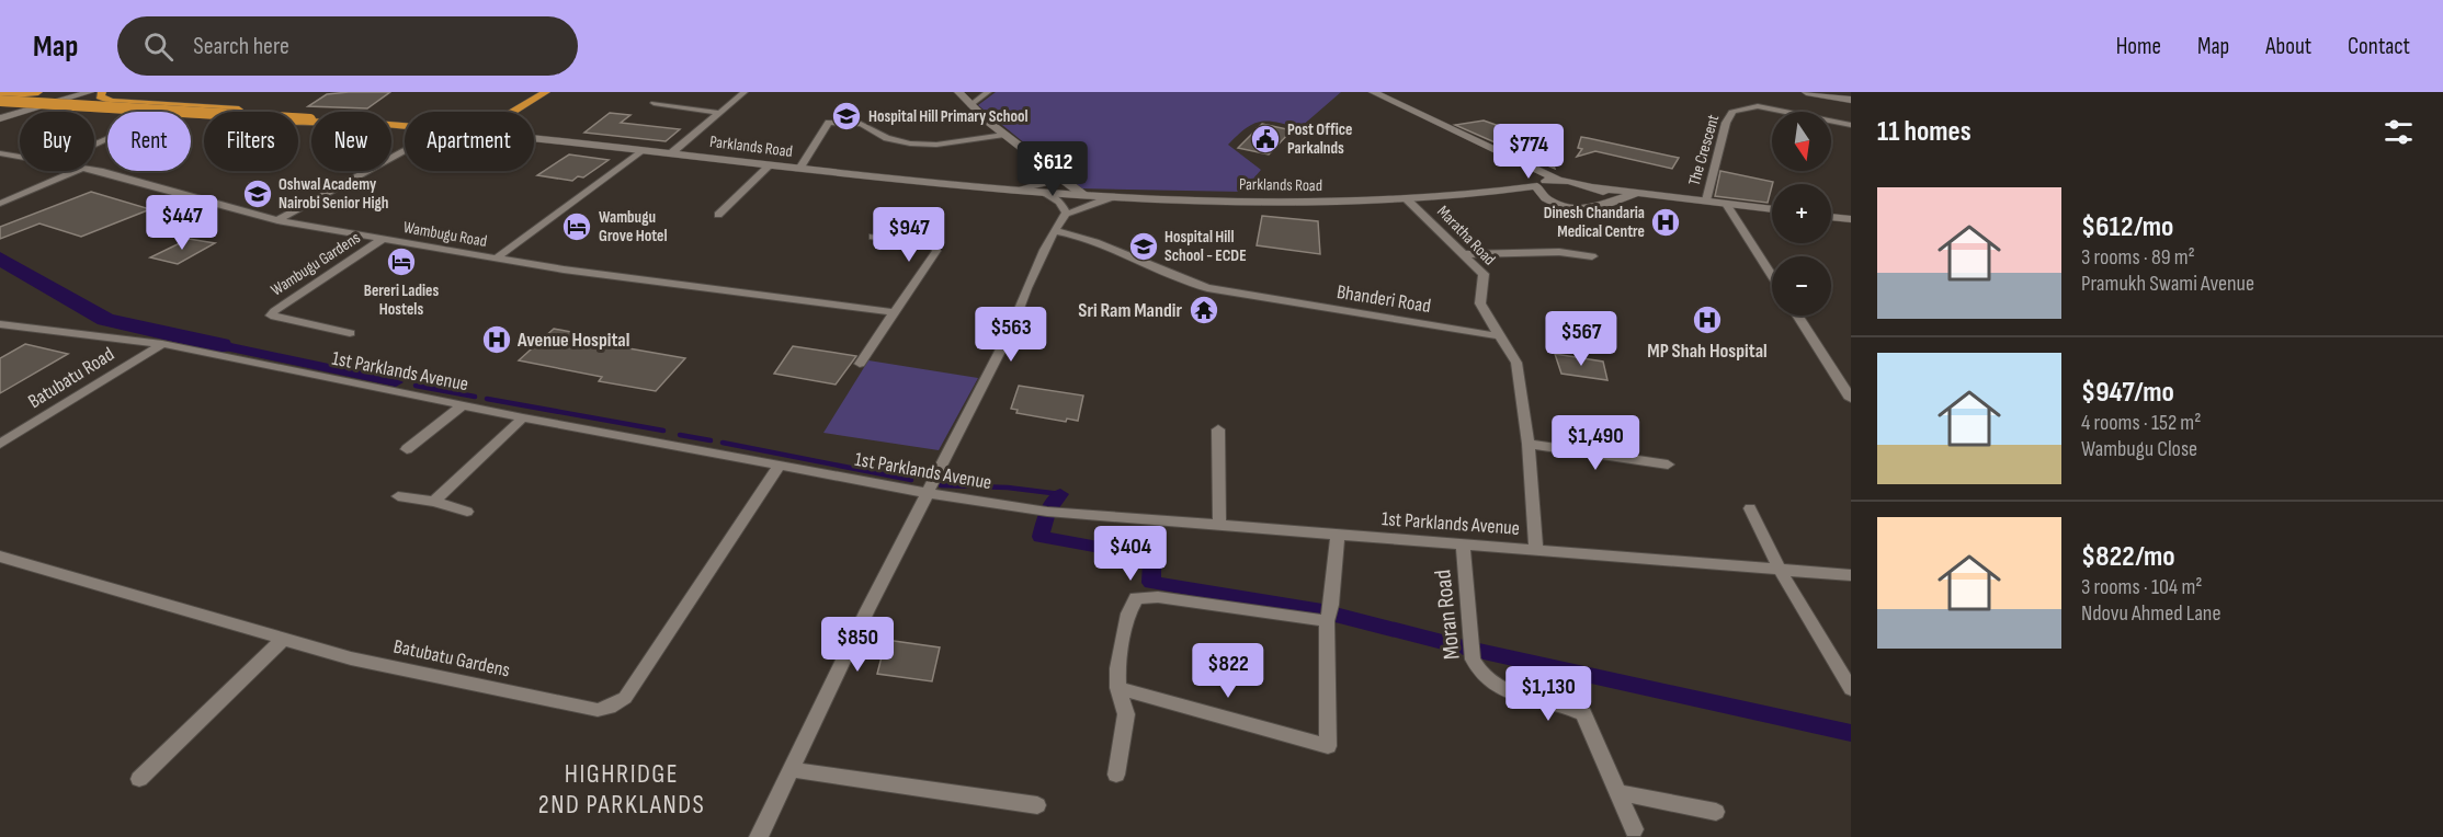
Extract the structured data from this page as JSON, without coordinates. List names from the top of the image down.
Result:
{
  "streets": {
    "main road": ["Parklands Road"],
    "street": [
      "The Crescent",
      "Wambugu Road",
      "Maratha Road",
      "Wambugu Gardens",
      "Bhanderi Road",
      "1st Parklands Avenue",
      "Batubatu Road",
      "Moran Road",
      "Batubatu Gardens"
    ]
  },
  "crossings": [
    ["Parklands Road", "Maratha Road"],
    ["Wambugu Road", "Wambugu Gardens"],
    ["Maratha Road", "Bhanderi Road"],
    ["1st Parklands Avenue", "Batubatu Road"],
    ["1st Parklands Avenue", "Moran Road"],
    ["1st Parklands Avenue", "Batubatu Gardens"]
  ],
  "districts": ["HIGHRIDGE 2ND PARKLANDS"],
  "places": {
    "school or university": ["Hospital Hill Primary School", "Oshwal Academy Nairobi Senior High", "Hospital Hill School - ECDE"],
    "public building": ["Post Office Parkalnds"],
    "hospital": ["Dinesh Chandaria Medical Centre", "MP Shah Hospital", "Avenue Hospital"],
    "hotel": ["Wambugu Grove Hotel", "Bereri Ladies Hostels"],
    "temple": ["Sri Ram Mandir"]
  },
  "north": "bottom",
  "page": {
    "header": "Map",
    "search": "Search here",
    "nav": [
      "Home",
      "Map",
      "About",
      "Contact"
    ],
    "heading": "11 homes",
    "map_buttons": ["+", "−"],
    "chip": [
      "Buy",
      "Rent",
      "Filters",
      "New",
      "Apartment"
    ],
    "price": [
      "$774",
      "$612",
      "$447",
      "$947",
      "$563",
      "$567",
      "$1,490",
      "$404",
      "$850",
      "$822",
      "$1,130"
    ],
    "list": [
      {
        "name": "$612/mo",
        "note": "3 rooms · 89 m² · Pramukh Swami Avenue"
      },
      {
        "name": "$947/mo",
        "note": "4 rooms · 152 m² · Wambugu Close"
      },
      {
        "name": "$822/mo",
        "note": "3 rooms · 104 m² · Ndovu Ahmed Lane"
      }
    ]
  }
}
